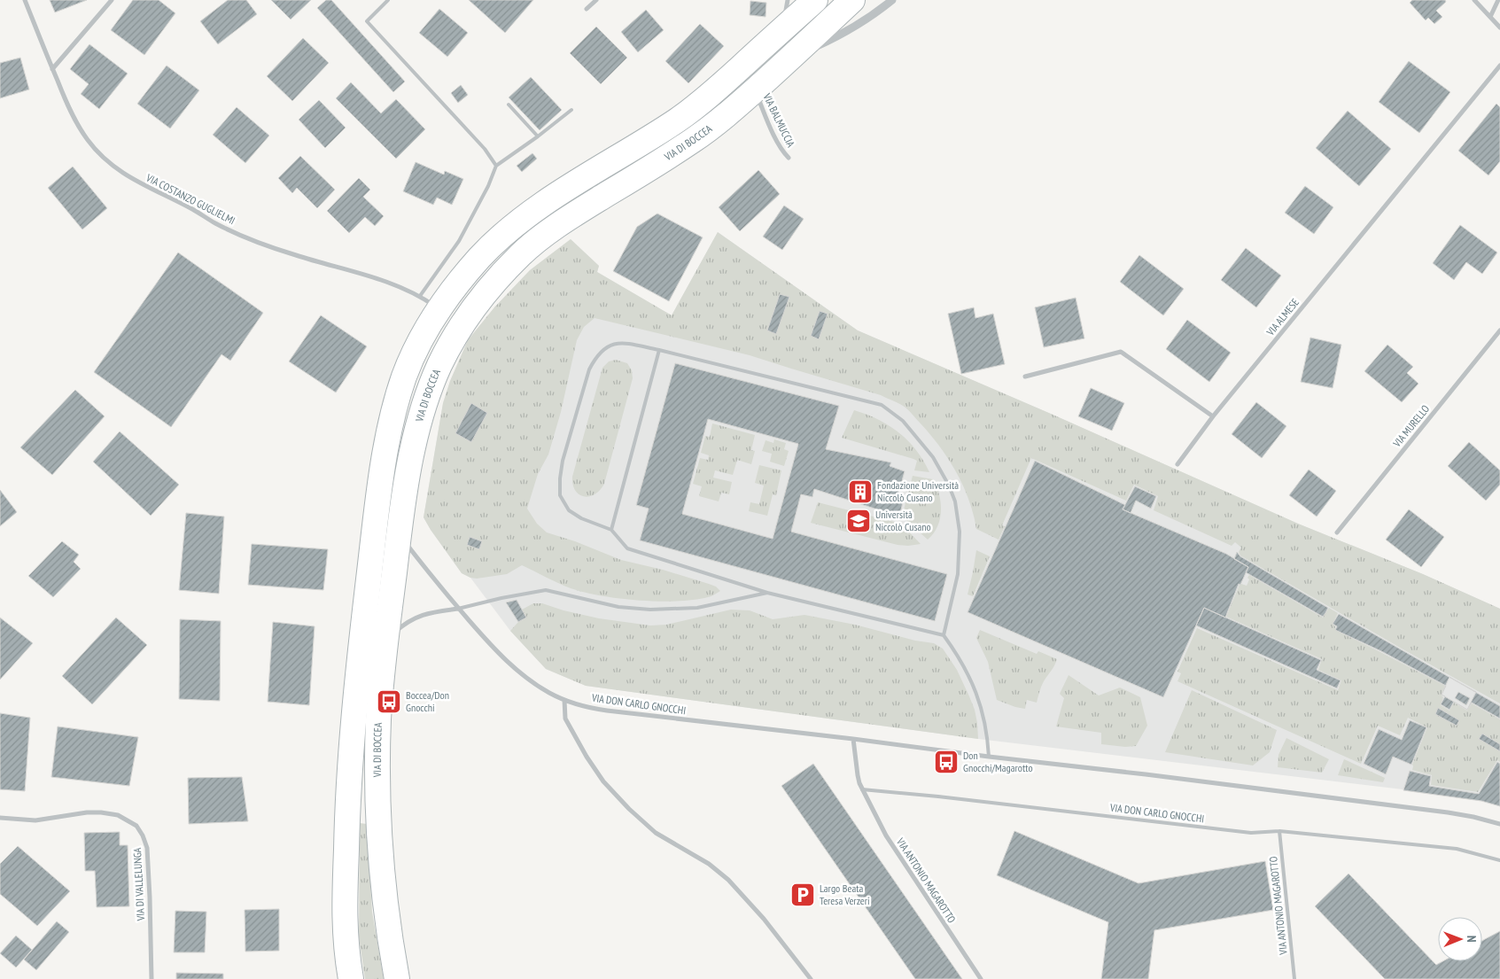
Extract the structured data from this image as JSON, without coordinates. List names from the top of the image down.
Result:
{
  "streets": {
    "main road": ["VIA DI BOCCEA"],
    "street": [
      "VIA BALMUCCIA",
      "VIA COSTANZO GUGLIELMI",
      "VIA ALMESE",
      "VIA MURELLO",
      "VIA DON CARLO GNOCCHI",
      "VIA ANTONIO MAGAROTTO",
      "VIA DI VALLELUNGA"
    ]
  },
  "crossings": [
    ["VIA BALMUCCIA", "VIA DI BOCCEA"],
    ["VIA DI BOCCEA", "VIA COSTANZO GUGLIELMI"],
    ["VIA DI BOCCEA", "VIA DON CARLO GNOCCHI"],
    ["VIA DON CARLO GNOCCHI", "VIA ANTONIO MAGAROTTO"]
  ],
  "places": {
    "building": ["Fondazione Università Niccolò Cusano"],
    "school or university": ["Università Niccolò Cusano"],
    "bus stop": ["Boccea/Don Gnocchi", "Don Gnocchi/Magarotto"],
    "parking": ["Largo Beata Teresa Verzeri"]
  },
  "north": "right"
}
